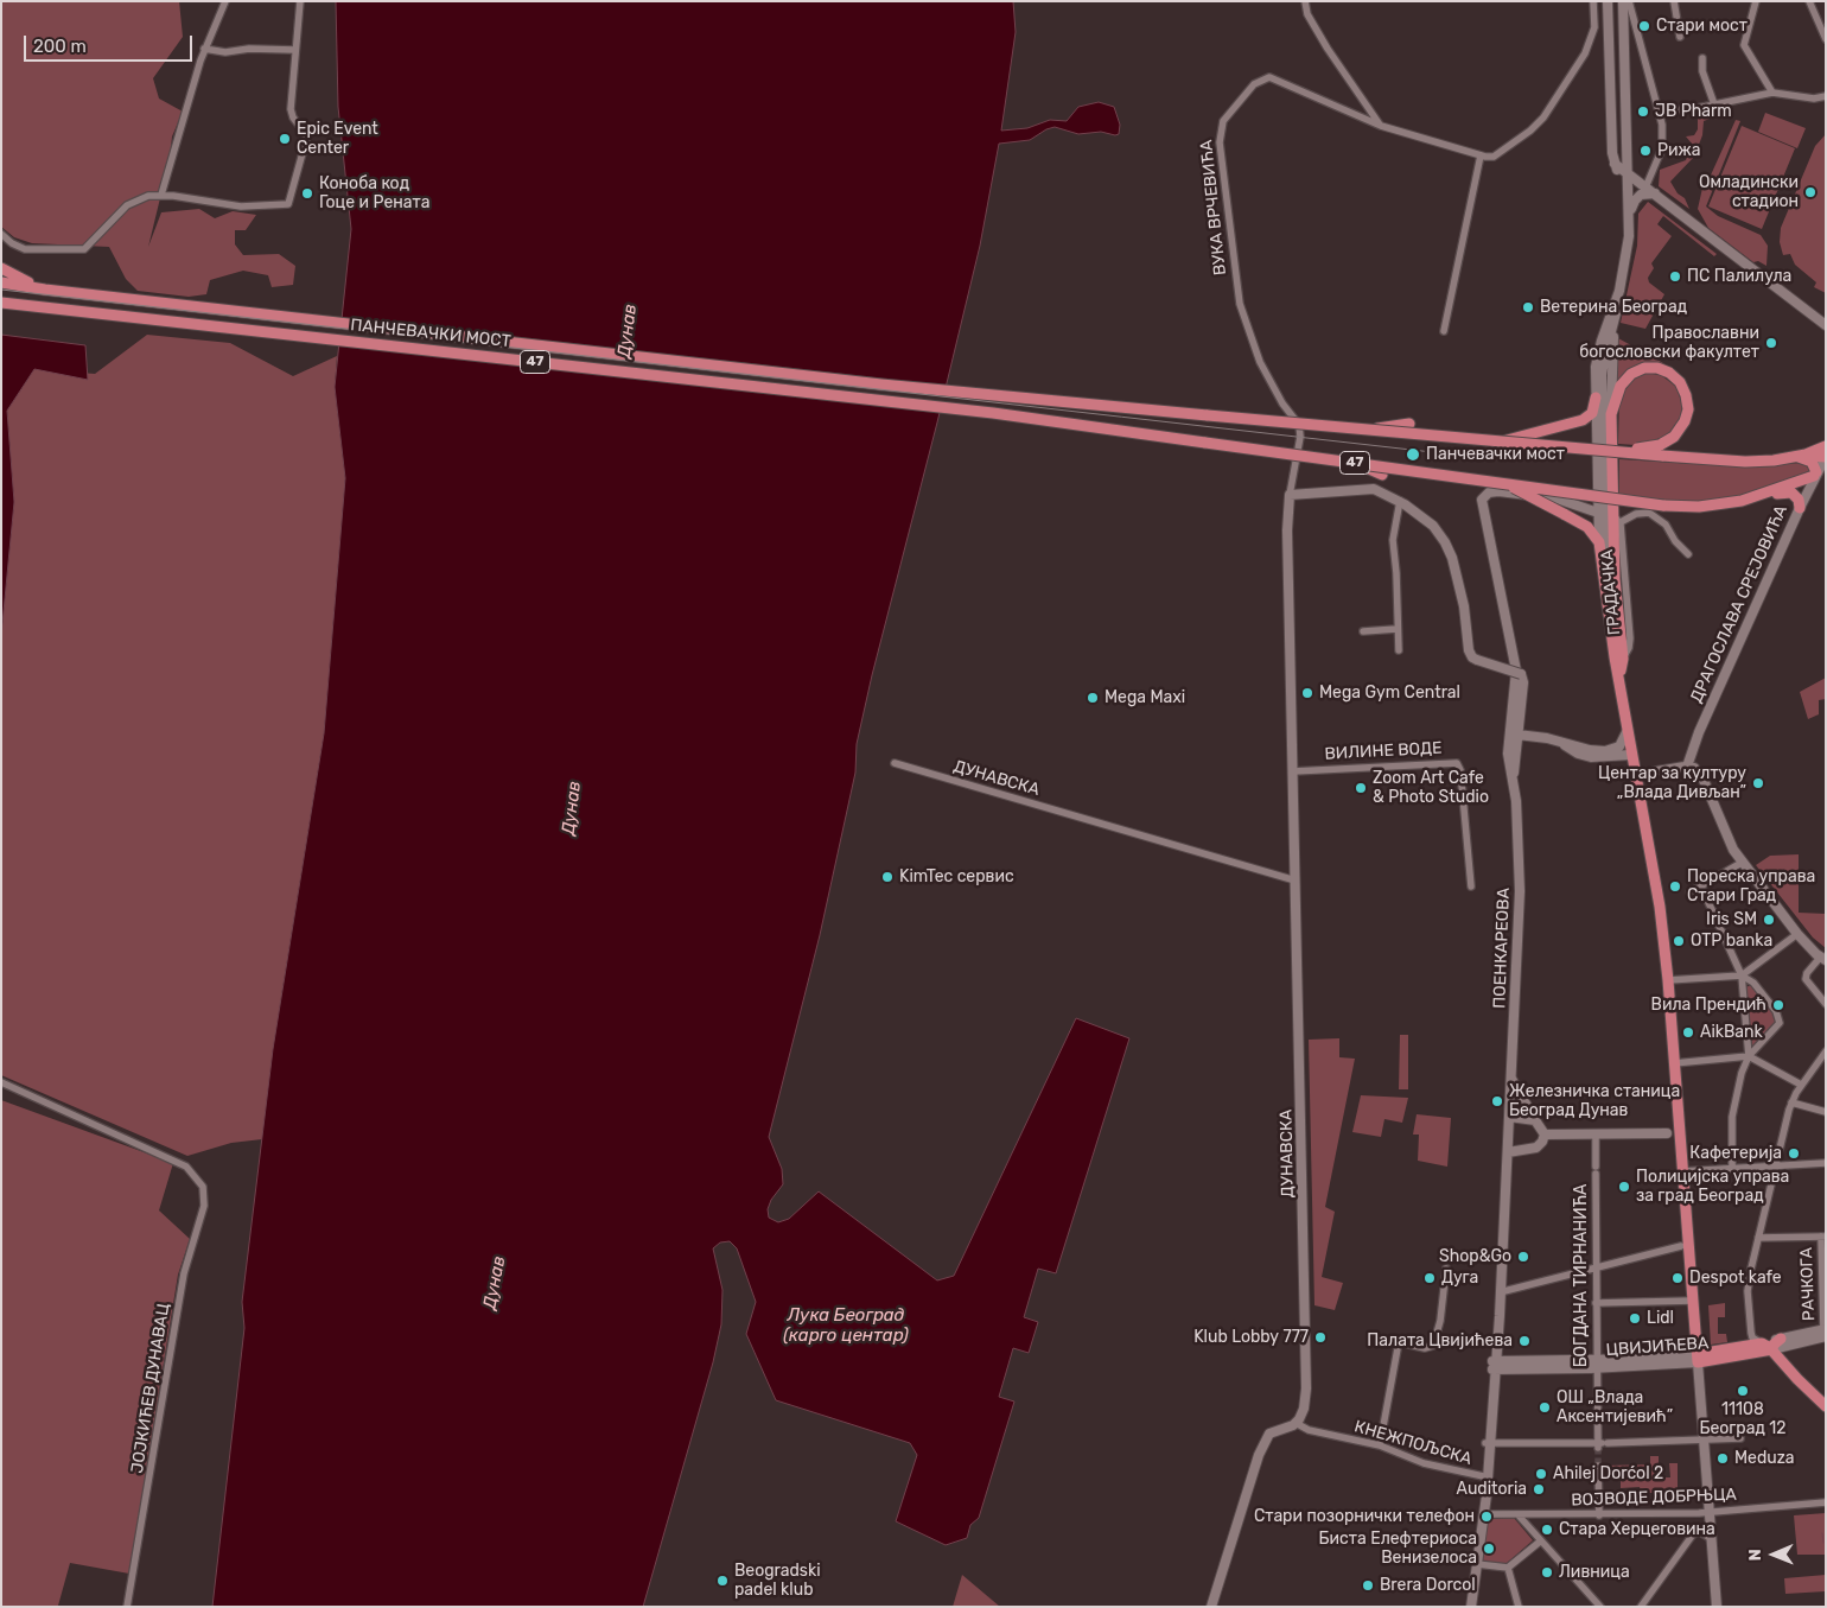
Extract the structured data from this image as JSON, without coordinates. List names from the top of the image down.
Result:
{
  "streets": {
    "main road": [
      "ПАНЧЕВАЧКИ МОСТ",
      "47",
      "ДРАГОСЛАВА СРЕЈОВИЋА",
      "ДУНАВСКА",
      "ПОЕНКАРЕОВА",
      "ЦВИЈИЋЕВА"
    ],
    "street": [
      "ВУКА ВРЧЕВИЋА",
      "ВИЛИНЕ ВОДЕ",
      "БОГДАНА ТИРНАНИЋА",
      "РАЧКОГА",
      "ЈОЈКИЋЕВ ДУНАВАЦ",
      "КНЕЖПОЉСКА",
      "ВОЈВОДЕ ДОБРЊЦА"
    ]
  },
  "crossings": [
    ["ВУКА ВРЧЕВИЋА", "ДУНАВСКА"],
    ["ПАНЧЕВАЧКИ МОСТ", "47"],
    ["47", "ДРАГОСЛАВА СРЕЈОВИЋА"],
    ["ВИЛИНЕ ВОДЕ", "ДУНАВСКА"],
    ["ДУНАВСКА", "КНЕЖПОЉСКА"],
    ["ПОЕНКАРЕОВА", "ЦВИЈИЋЕВА"],
    ["ПОЕНКАРЕОВА", "КНЕЖПОЉСКА"],
    ["ПОЕНКАРЕОВА", "ВОЈВОДЕ ДОБРЊЦА"],
    ["БОГДАНА ТИРНАНИЋА", "ЦВИЈИЋЕВА"],
    ["РАЧКОГА", "ЦВИЈИЋЕВА"]
  ],
  "water": ["Дунав", "Лука Београд (карго центар)"],
  "places": [
    "Стари мост",
    "JB Pharm",
    "Epic Event Center",
    "Рижа",
    "Омладински стадион",
    "Коноба код Гоце и Рената",
    "ПС Палилула",
    "Ветерина Београд",
    "Православни богословски факултет",
    "Панчевачки мост",
    "Mega Gym Central",
    "Mega Maxi",
    "Центар за културу „Влада Дивљан”",
    "Zoom Art Cafe & Photo Studio",
    "KimTec сервис",
    "Пореска управа Стари Град",
    "Iris SM",
    "OTP banka",
    "Вила Прендић",
    "AikBank",
    "Железничка станица Београд Дунав",
    "Кафетерија",
    "Полицијска управа за град Београд",
    "Shop&Go",
    "Дуга",
    "Despot kafe",
    "Lidl",
    "Klub Lobby 777",
    "Палата Цвијићева",
    "11108 Београд 12",
    "ОШ „Влада Аксентијевић”",
    "Meduza",
    "Ahilej Dorćol 2",
    "Auditoria",
    "Стари позорнички телефон",
    "Стара Херцеговина",
    "Биста Елефтериоса Венизелоса",
    "Ливница",
    "Beogradski padel klub",
    "Brera Dorcol"
  ],
  "scale_bar": "200 m",
  "north": "left"
}
